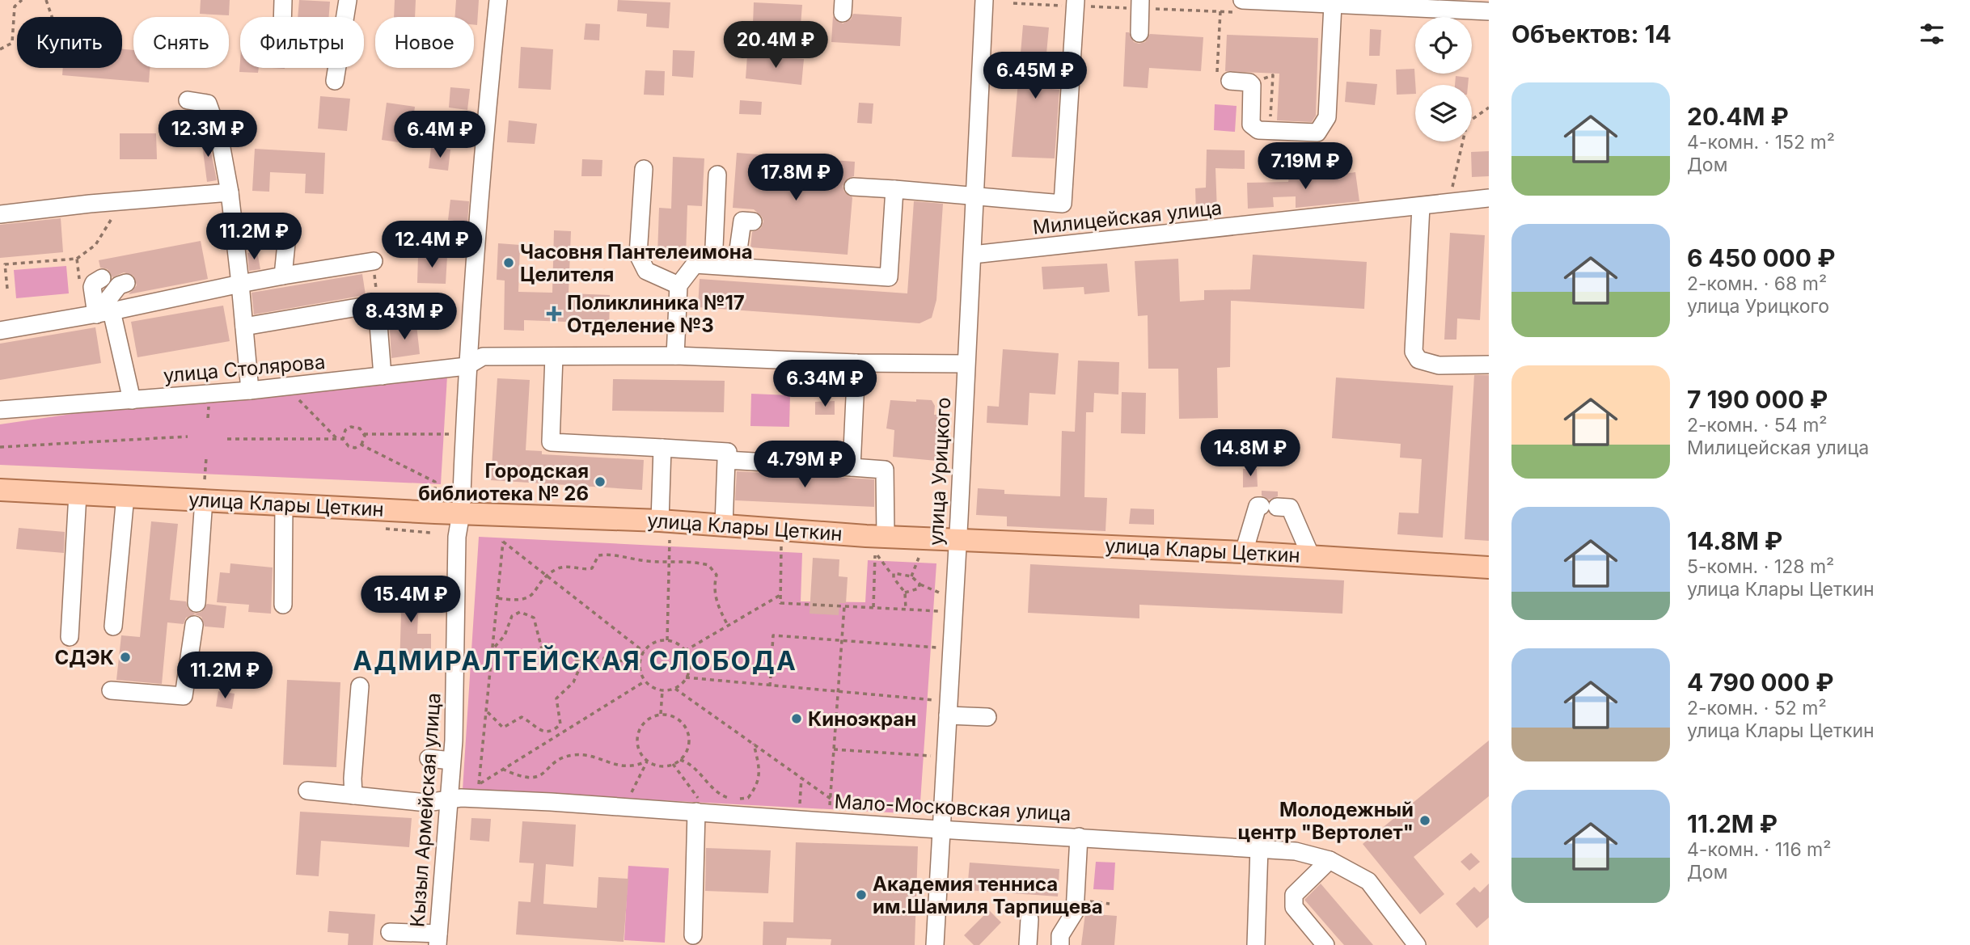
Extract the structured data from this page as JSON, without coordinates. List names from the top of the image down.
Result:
{
  "streets": {
    "main road": ["улица Клары Цеткин"],
    "street": [
      "Милицейская улица",
      "улица Столярова",
      "улица Урицкого",
      "Мало-Московская улица",
      "Кызыл Армейская улица"
    ]
  },
  "crossings": [
    ["Милицейская улица", "улица Урицкого"],
    ["улица Столярова", "улица Урицкого"],
    ["улица Столярова", "Кызыл Армейская улица"],
    ["улица Урицкого", "улица Клары Цеткин"],
    ["улица Урицкого", "Мало-Московская улица"],
    ["улица Клары Цеткин", "Кызыл Армейская улица"],
    ["Мало-Московская улица", "Кызыл Армейская улица"]
  ],
  "districts": ["АДМИРАЛТЕЙСКАЯ СЛОБОДА"],
  "places": {
    "other": [
      "Часовня Пантелеимона Целителя",
      "Городская библиотека № 26",
      "СДЭК",
      "Киноэкран",
      "Молодежный центр \"Вертолет\"",
      "Академия тенниса им.Шамиля Тарпищева"
    ],
    "health": ["Поликлиника №17 Отделение №3"]
  },
  "page": {
    "heading": "Объектов: 14",
    "chip": [
      "Купить",
      "Снять",
      "Фильтры",
      "Новое"
    ],
    "price": [
      "20.4M ₽",
      "6.45M ₽",
      "12.3M ₽",
      "6.4M ₽",
      "7.19M ₽",
      "17.8M ₽",
      "11.2M ₽",
      "12.4M ₽",
      "8.43M ₽",
      "6.34M ₽",
      "14.8M ₽",
      "4.79M ₽",
      "15.4M ₽",
      "11.2M ₽"
    ],
    "list": [
      {
        "name": "20.4M ₽",
        "note": "4-комн. · 152 m² · Дом"
      },
      {
        "name": "6 450 000 ₽",
        "note": "2-комн. · 68 m² · улица Урицкого"
      },
      {
        "name": "7 190 000 ₽",
        "note": "2-комн. · 54 m² · Милицейская улица"
      },
      {
        "name": "14.8M ₽",
        "note": "5-комн. · 128 m² · улица Клары Цеткин"
      },
      {
        "name": "4 790 000 ₽",
        "note": "2-комн. · 52 m² · улица Клары Цеткин"
      },
      {
        "name": "11.2M ₽",
        "note": "4-комн. · 116 m² · Дом"
      }
    ]
  }
}
